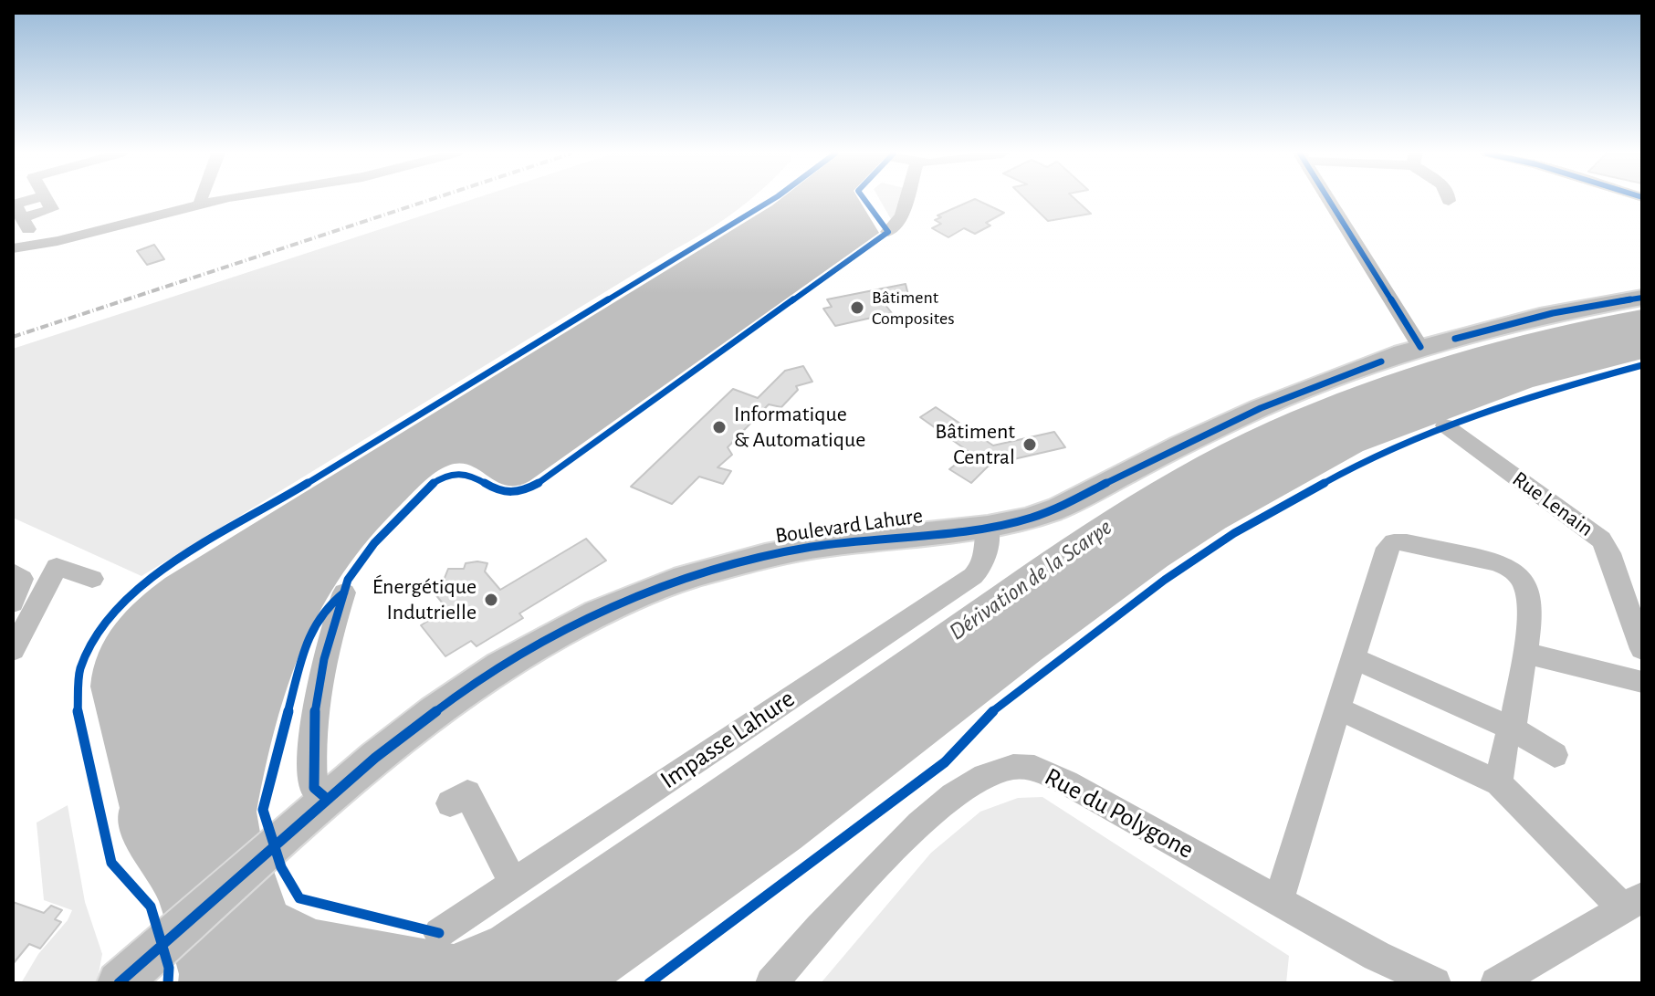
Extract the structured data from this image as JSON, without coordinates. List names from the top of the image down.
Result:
{
  "streets": {
    "main road": ["Boulevard Lahure"],
    "street": ["Rue Lenain", "Impasse Lahure", "Rue du Polygone"]
  },
  "crossings": [
    ["Boulevard Lahure", "Impasse Lahure"]
  ],
  "water": ["Dérivation de la Scarpe"],
  "places": [
    "Bâtiment Composites",
    "Informatique & Automatique",
    "Bâtiment Central",
    "Énergétique Indutrielle"
  ]
}
